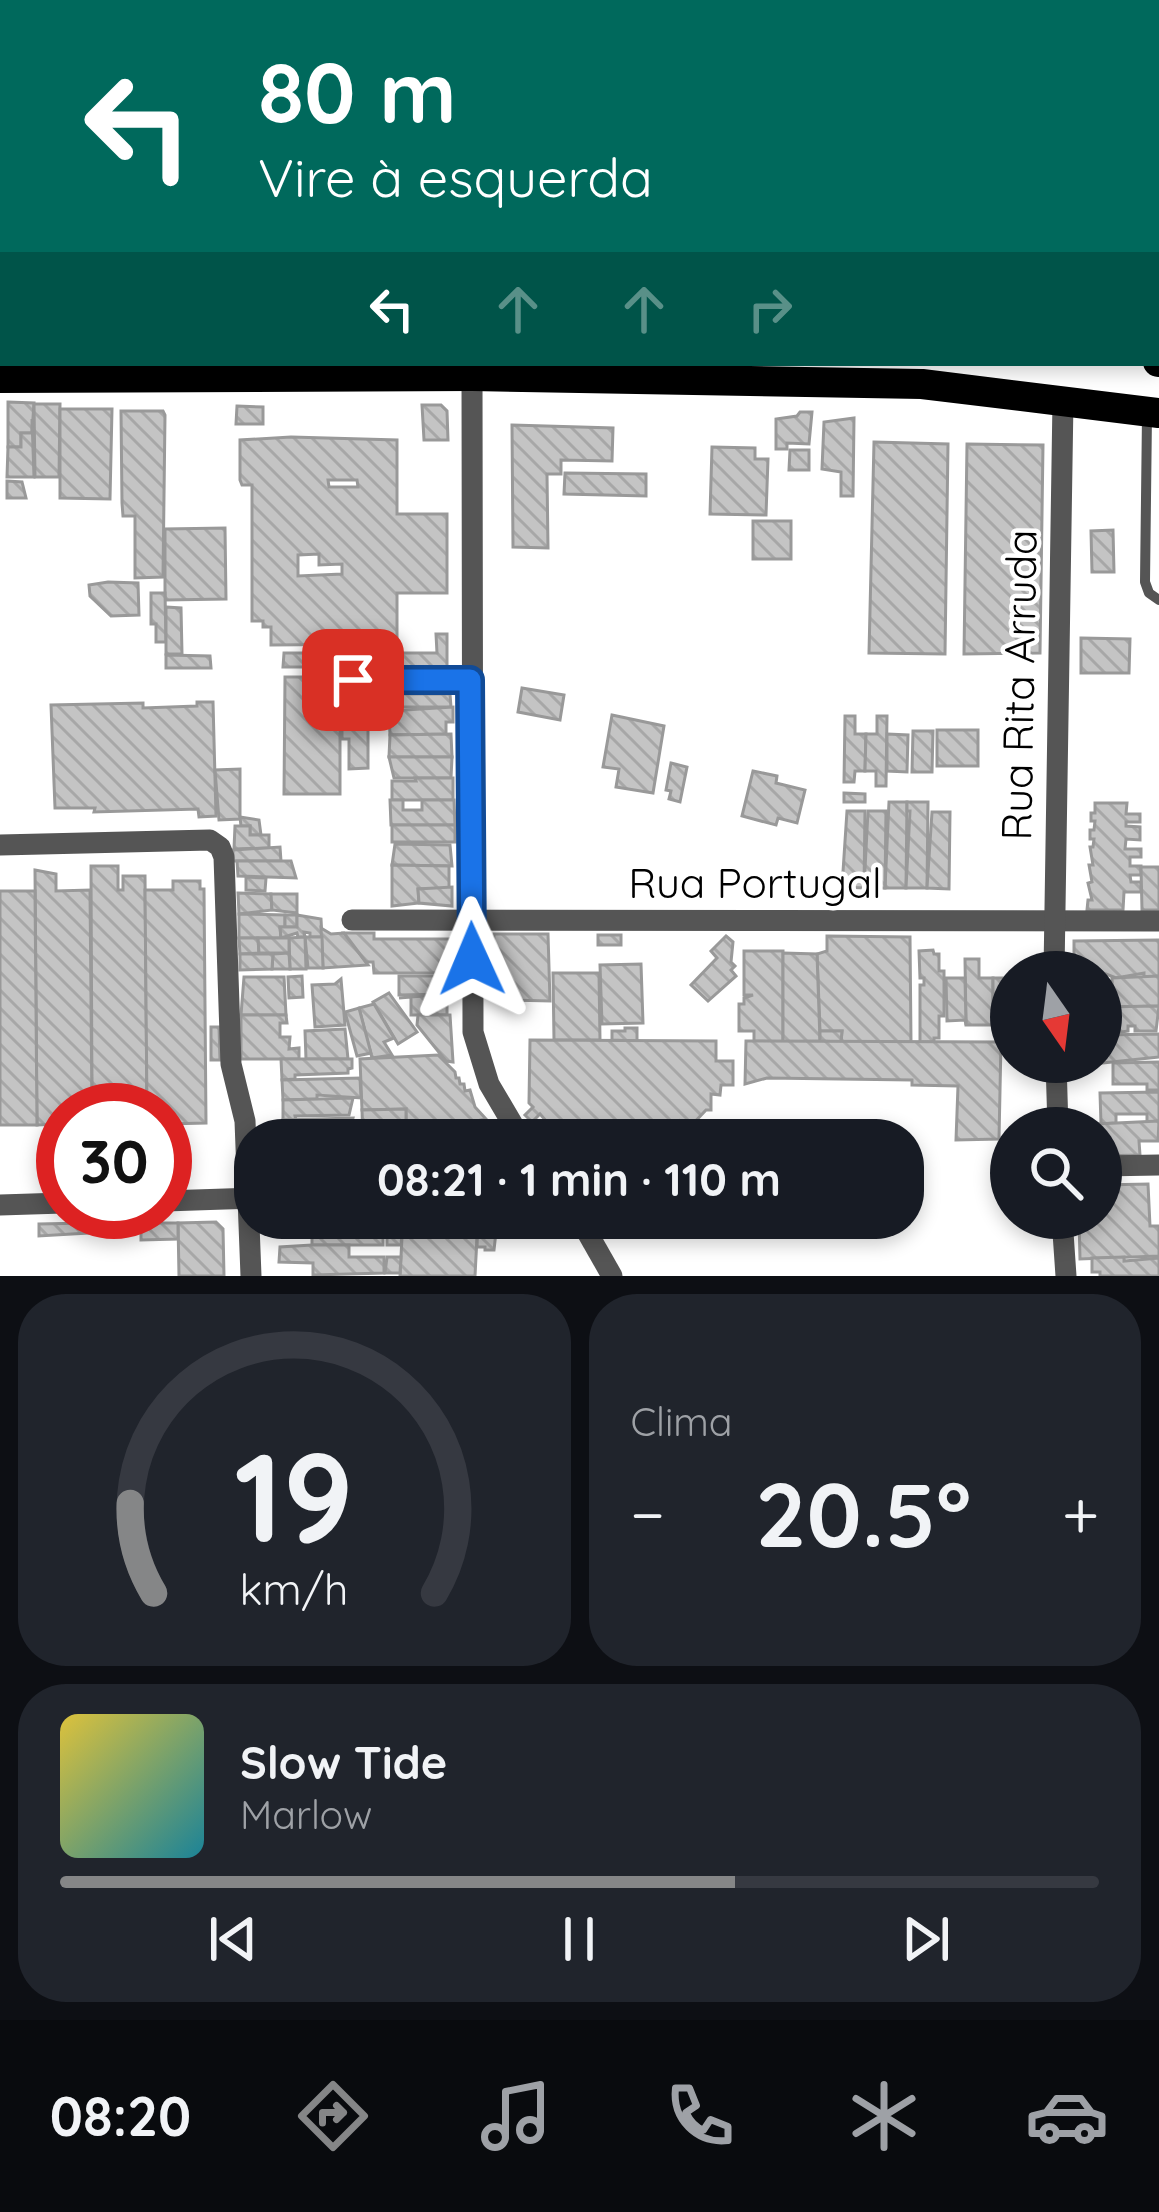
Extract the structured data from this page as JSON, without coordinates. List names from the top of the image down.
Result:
{
  "streets": {
    "street": ["Rua Rita Arruda", "Rua Portugal"]
  },
  "crossings": [
    ["Rua Rita Arruda", "Rua Portugal"]
  ],
  "north": "bottom",
  "page": {
    "turn": ["80 m", "Vire à esquerda"],
    "limit": "30",
    "trip": "08:21 · 1 min · 110 m",
    "tile": "Clima",
    "heat": ["−", "20.5°", "+"],
    "song": ["Slow Tide", "Marlow"],
    "tabs": "08:20",
    "gauge": ["19", "km/h"]
  }
}
